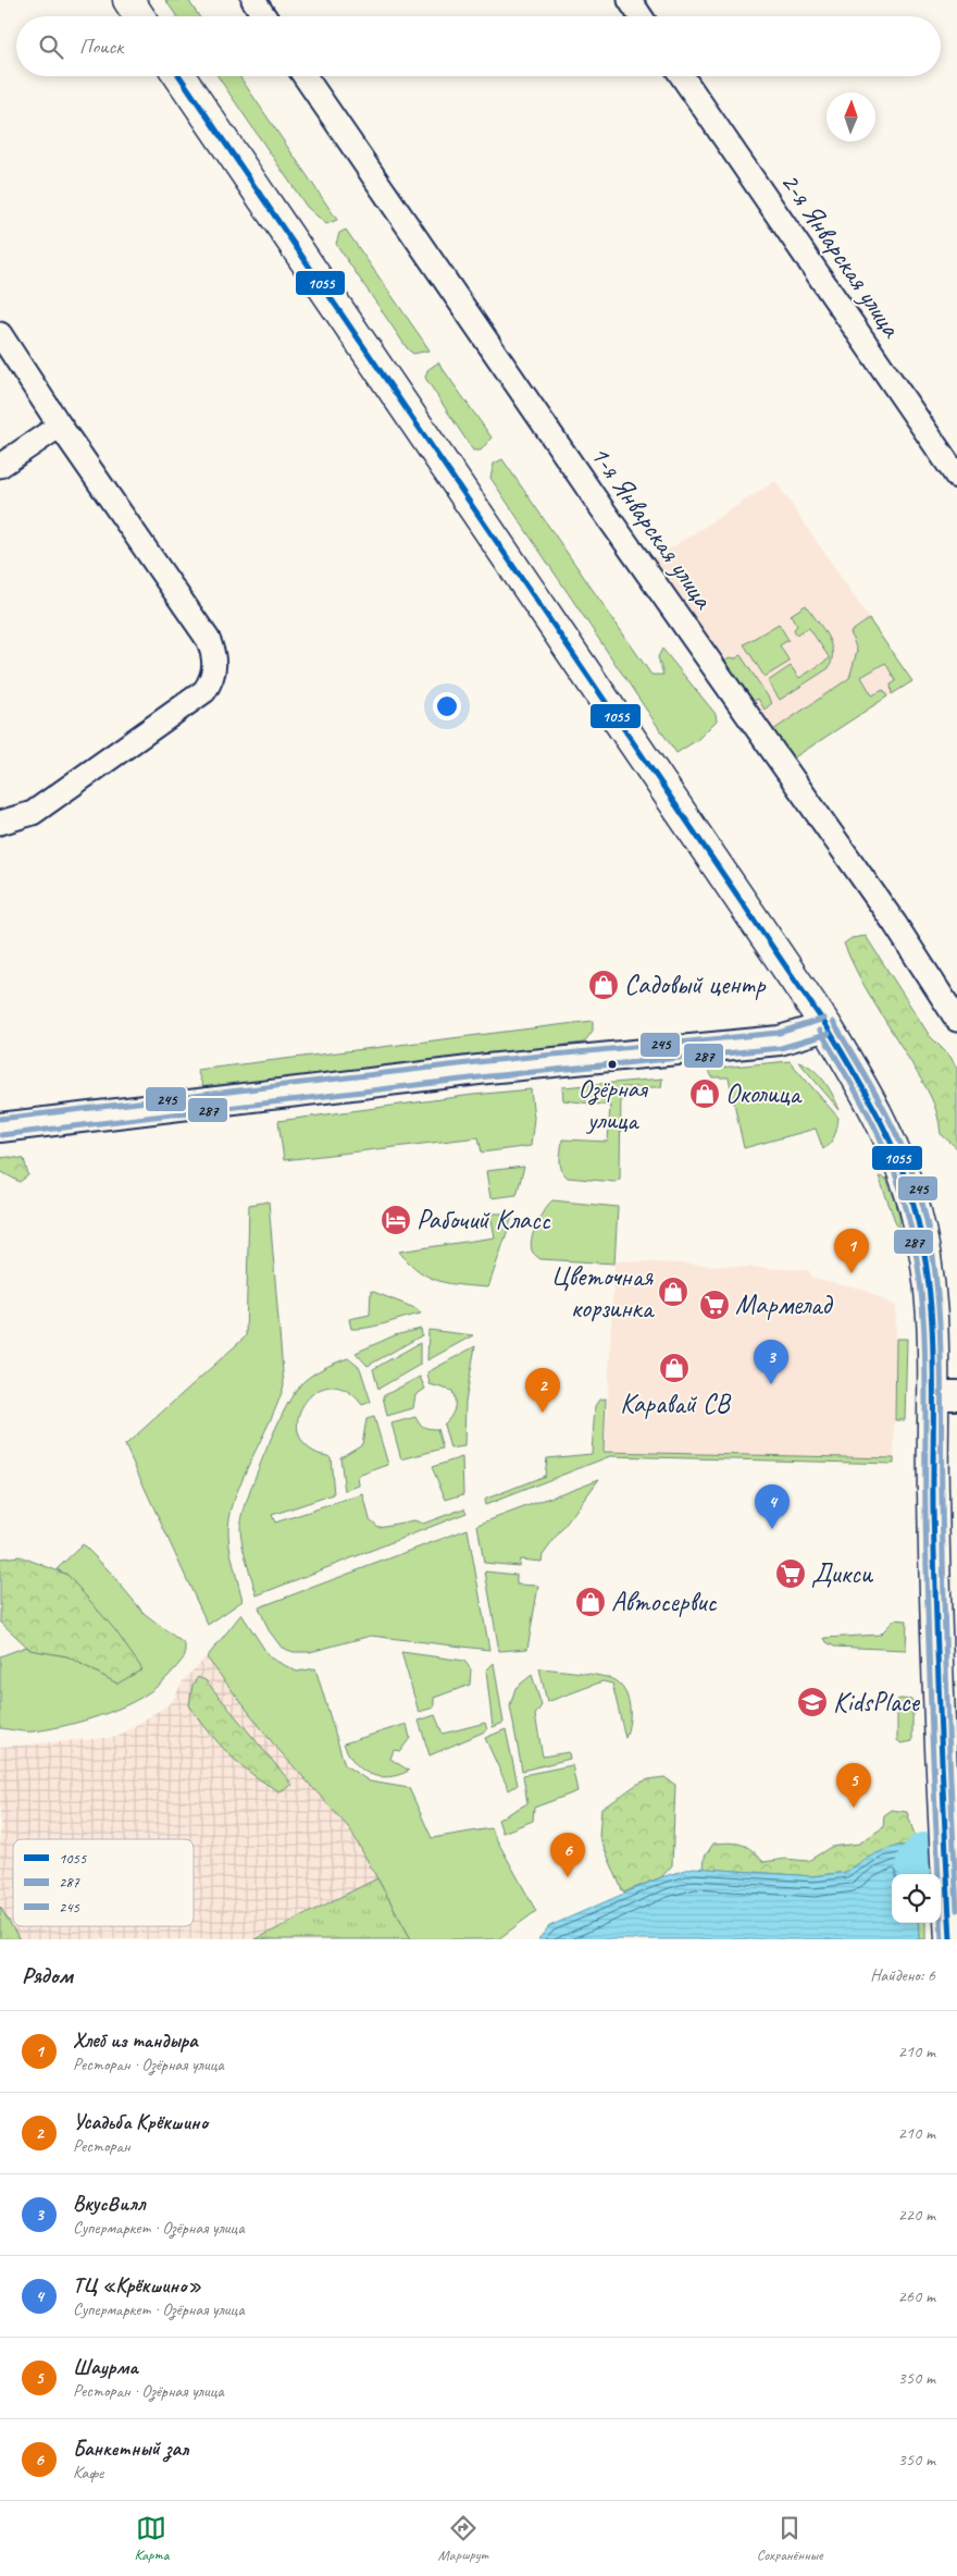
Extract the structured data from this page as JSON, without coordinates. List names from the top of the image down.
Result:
{
  "streets": {
    "street": ["2-я Январская улица", "1-я Январская улица"]
  },
  "places": {
    "shop": [
      "Садовый центр",
      "Околица",
      "Цветочная корзинка",
      "Каравай СВ",
      "Автосервис"
    ],
    "other": ["Озёрная улица"],
    "hotel": ["Рабочий Класс"],
    "supermarket": ["Мармелад", "Дикси"],
    "school or university": ["KidsPlace"]
  },
  "lines": ["transit line 1055", "transit line 245", "transit line 287"],
  "legend": ["1055", "287", "245"],
  "north": "top",
  "page": {
    "search": "Поиск",
    "pins": [
      "1",
      "3",
      "2",
      "4",
      "5",
      "6"
    ],
    "heading": ["Рядом", "Найдено: 6"],
    "list": [
      {
        "mark": "1",
        "name": "Хлеб из тандыра",
        "note": "Ресторан · Озёрная улица",
        "value": "210 m"
      },
      {
        "mark": "2",
        "name": "Усадьба Крёкшино",
        "note": "Ресторан",
        "value": "210 m"
      },
      {
        "mark": "3",
        "name": "ВкусВилл",
        "note": "Супермаркет · Озёрная улица",
        "value": "220 m"
      },
      {
        "mark": "4",
        "name": "ТЦ «Крёкшино»",
        "note": "Супермаркет · Озёрная улица",
        "value": "260 m"
      },
      {
        "mark": "5",
        "name": "Шаурма",
        "note": "Ресторан · Озёрная улица",
        "value": "350 m"
      },
      {
        "mark": "6",
        "name": "Банкетный зал",
        "note": "Кафе",
        "value": "350 m"
      }
    ],
    "nav": ["Карта", "Маршрут", "Сохранённые"]
  }
}
